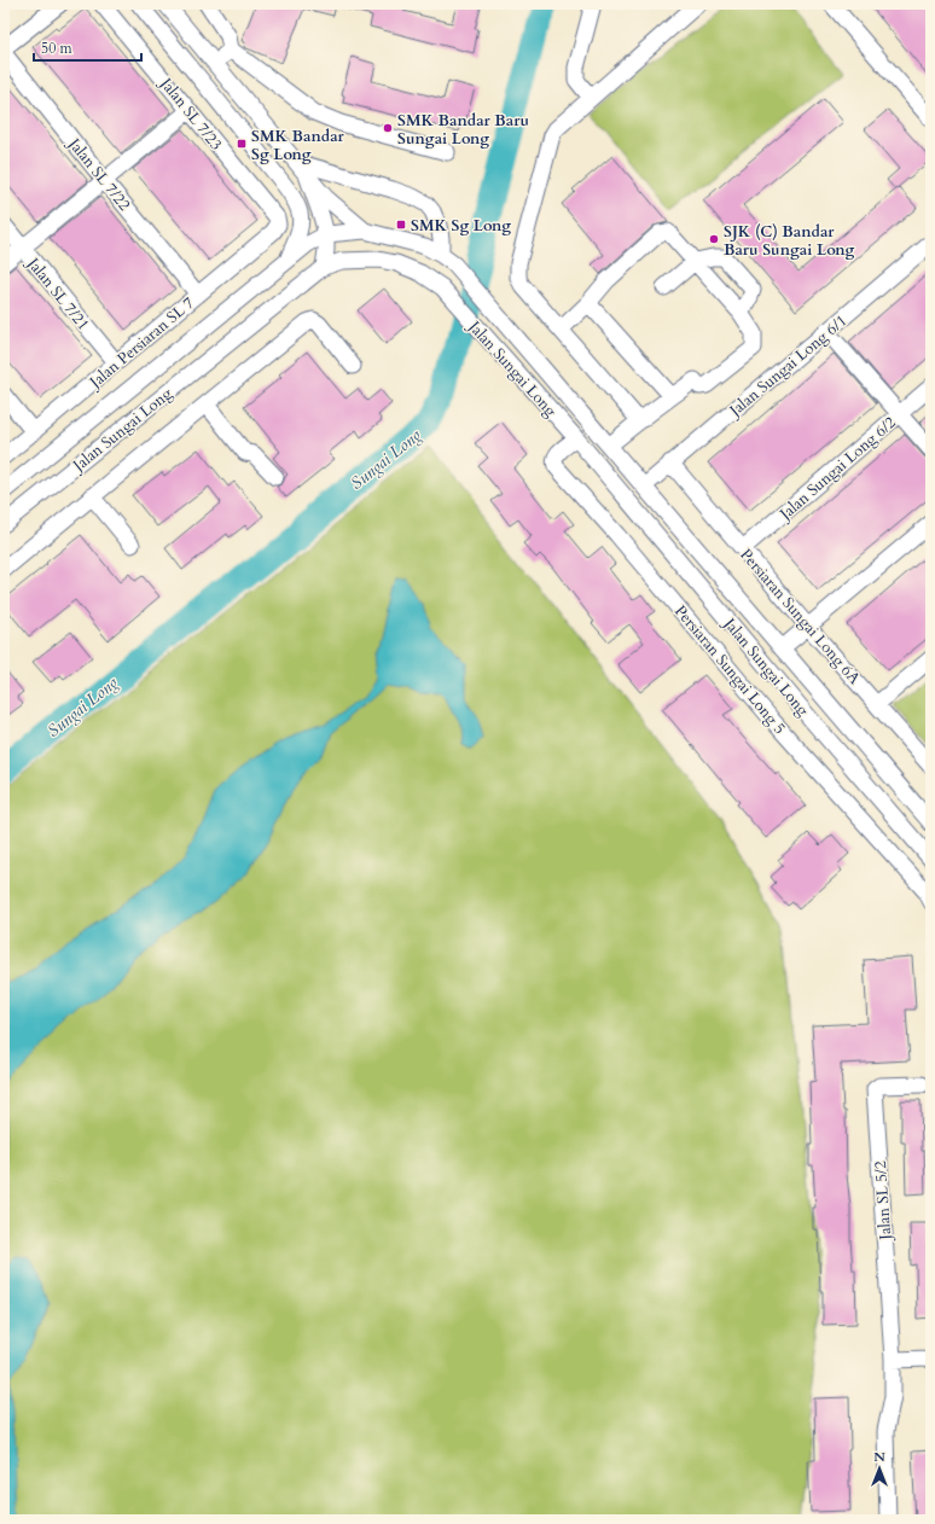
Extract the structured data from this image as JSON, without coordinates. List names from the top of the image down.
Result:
{
  "streets": {
    "street": [
      "Jalan SL 7/23",
      "Jalan SL 7/22",
      "Jalan SL 7/21",
      "Jalan Persiaran SL 7",
      "Jalan Sungai Long 6/1",
      "Jalan Sungai Long",
      "Jalan Sungai Long 6/2",
      "Persiaran Sungai Long 6A",
      "Persiaran Sungai Long 5",
      "Jalan SL 5/2"
    ]
  },
  "crossings": [
    ["Jalan SL 7/23", "Jalan Persiaran SL 7"],
    ["Jalan SL 7/22", "Jalan Persiaran SL 7"],
    ["Jalan SL 7/21", "Jalan Persiaran SL 7"],
    ["Jalan Sungai Long 6/1", "Jalan Sungai Long"],
    ["Jalan Sungai Long 6/1", "Persiaran Sungai Long 6A"],
    ["Jalan Sungai Long", "Persiaran Sungai Long 5"],
    ["Jalan Sungai Long 6/2", "Persiaran Sungai Long 6A"]
  ],
  "water": ["Sungai Long"],
  "places": {
    "other": ["SMK Bandar Baru Sungai Long", "SJK (C) Bandar Baru Sungai Long"],
    "transit": ["SMK Bandar Sg Long", "SMK Sg Long"]
  },
  "scale_bar": "50 m",
  "north": "top"
}
